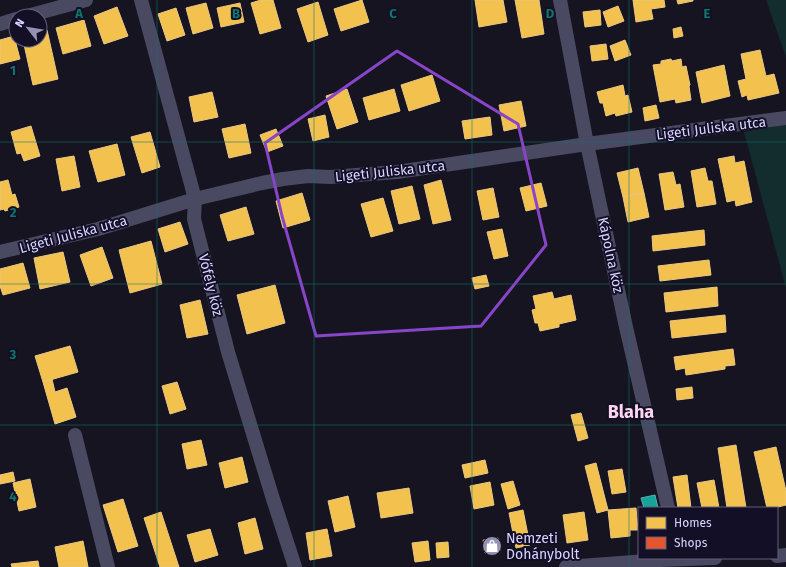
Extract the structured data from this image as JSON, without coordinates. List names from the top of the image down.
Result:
{
  "streets": {
    "street": ["Ligeti Juliska utca", "Kápolna köz", "Vőfély köz"]
  },
  "crossings": [
    ["Ligeti Juliska utca", "Kápolna köz"],
    ["Ligeti Juliska utca", "Vőfély köz"]
  ],
  "districts": ["Blaha"],
  "places": {
    "shop": ["Nemzeti Dohánybolt"]
  },
  "legend": ["Homes", "Shops"],
  "north": "top left",
  "grid": {
    "columns": [
      "A",
      "B",
      "C",
      "D",
      "E"
    ],
    "rows": [
      "1",
      "2",
      "3",
      "4"
    ]
  }
}
